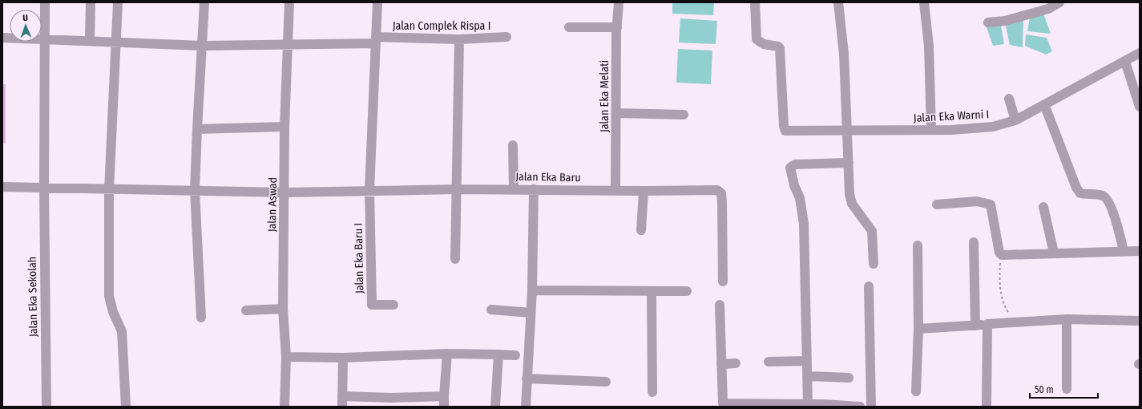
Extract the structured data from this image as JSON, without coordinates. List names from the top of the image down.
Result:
{
  "streets": {
    "street": [
      "Jalan Complek Rispa I",
      "Jalan Eka Melati",
      "Jalan Eka Warni I",
      "Jalan Eka Baru",
      "Jalan Aswad",
      "Jalan Eka Baru I",
      "Jalan Eka Sekolah"
    ]
  },
  "crossings": [
    ["Jalan Complek Rispa I", "Jalan Aswad"],
    ["Jalan Complek Rispa I", "Jalan Eka Sekolah"],
    ["Jalan Eka Melati", "Jalan Eka Baru"],
    ["Jalan Eka Baru", "Jalan Aswad"],
    ["Jalan Eka Baru", "Jalan Eka Baru I"],
    ["Jalan Eka Baru", "Jalan Eka Sekolah"]
  ],
  "scale_bar": "50 m",
  "north": "top"
}
